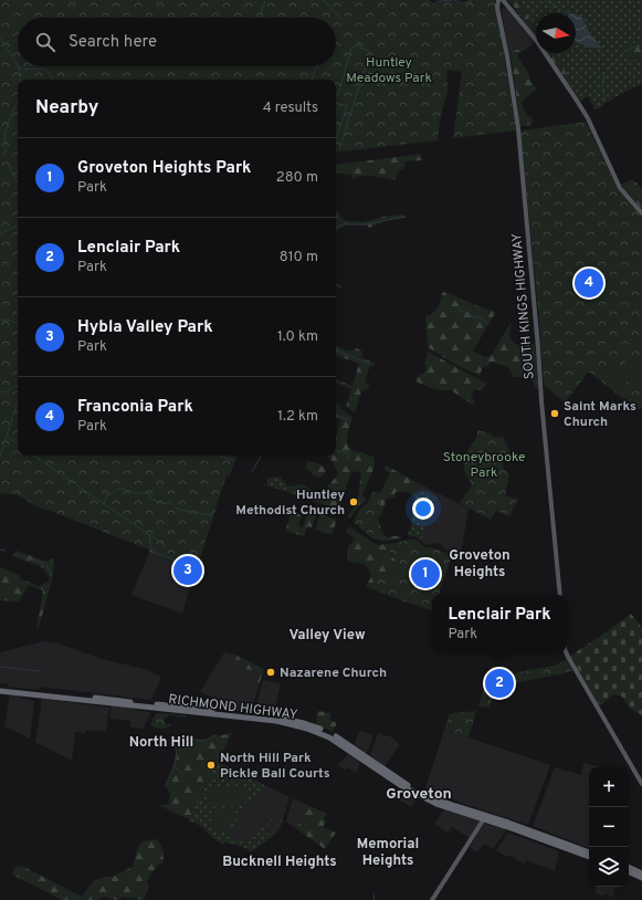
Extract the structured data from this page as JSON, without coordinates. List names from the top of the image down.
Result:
{
  "streets": {
    "highway": ["RICHMOND HIGHWAY"],
    "main road": ["SOUTH KINGS HIGHWAY"]
  },
  "districts": [
    "Groveton Heights",
    "Valley View",
    "North Hill",
    "Groveton",
    "Memorial Heights",
    "Bucknell Heights"
  ],
  "parks": ["Huntley Meadows Park", "Stoneybrooke Park"],
  "places": [
    "Saint Marks Church",
    "Huntley Methodist Church",
    "Nazarene Church",
    "North Hill Park Pickle Ball Courts"
  ],
  "north": "right",
  "page": {
    "search": "Search here",
    "heading": ["Nearby", "4 results"],
    "list": [
      {
        "mark": "1",
        "name": "Groveton Heights Park",
        "note": "Park",
        "value": "280 m"
      },
      {
        "mark": "2",
        "name": "Lenclair Park",
        "note": "Park",
        "value": "810 m"
      },
      {
        "mark": "3",
        "name": "Hybla Valley Park",
        "note": "Park",
        "value": "1.0 km"
      },
      {
        "mark": "4",
        "name": "Franconia Park",
        "note": "Park",
        "value": "1.2 km"
      }
    ],
    "pins": [
      "4",
      "3",
      "1",
      "2"
    ],
    "popup": ["Lenclair Park", "Park"],
    "map_buttons": ["+", "−"]
  }
}
